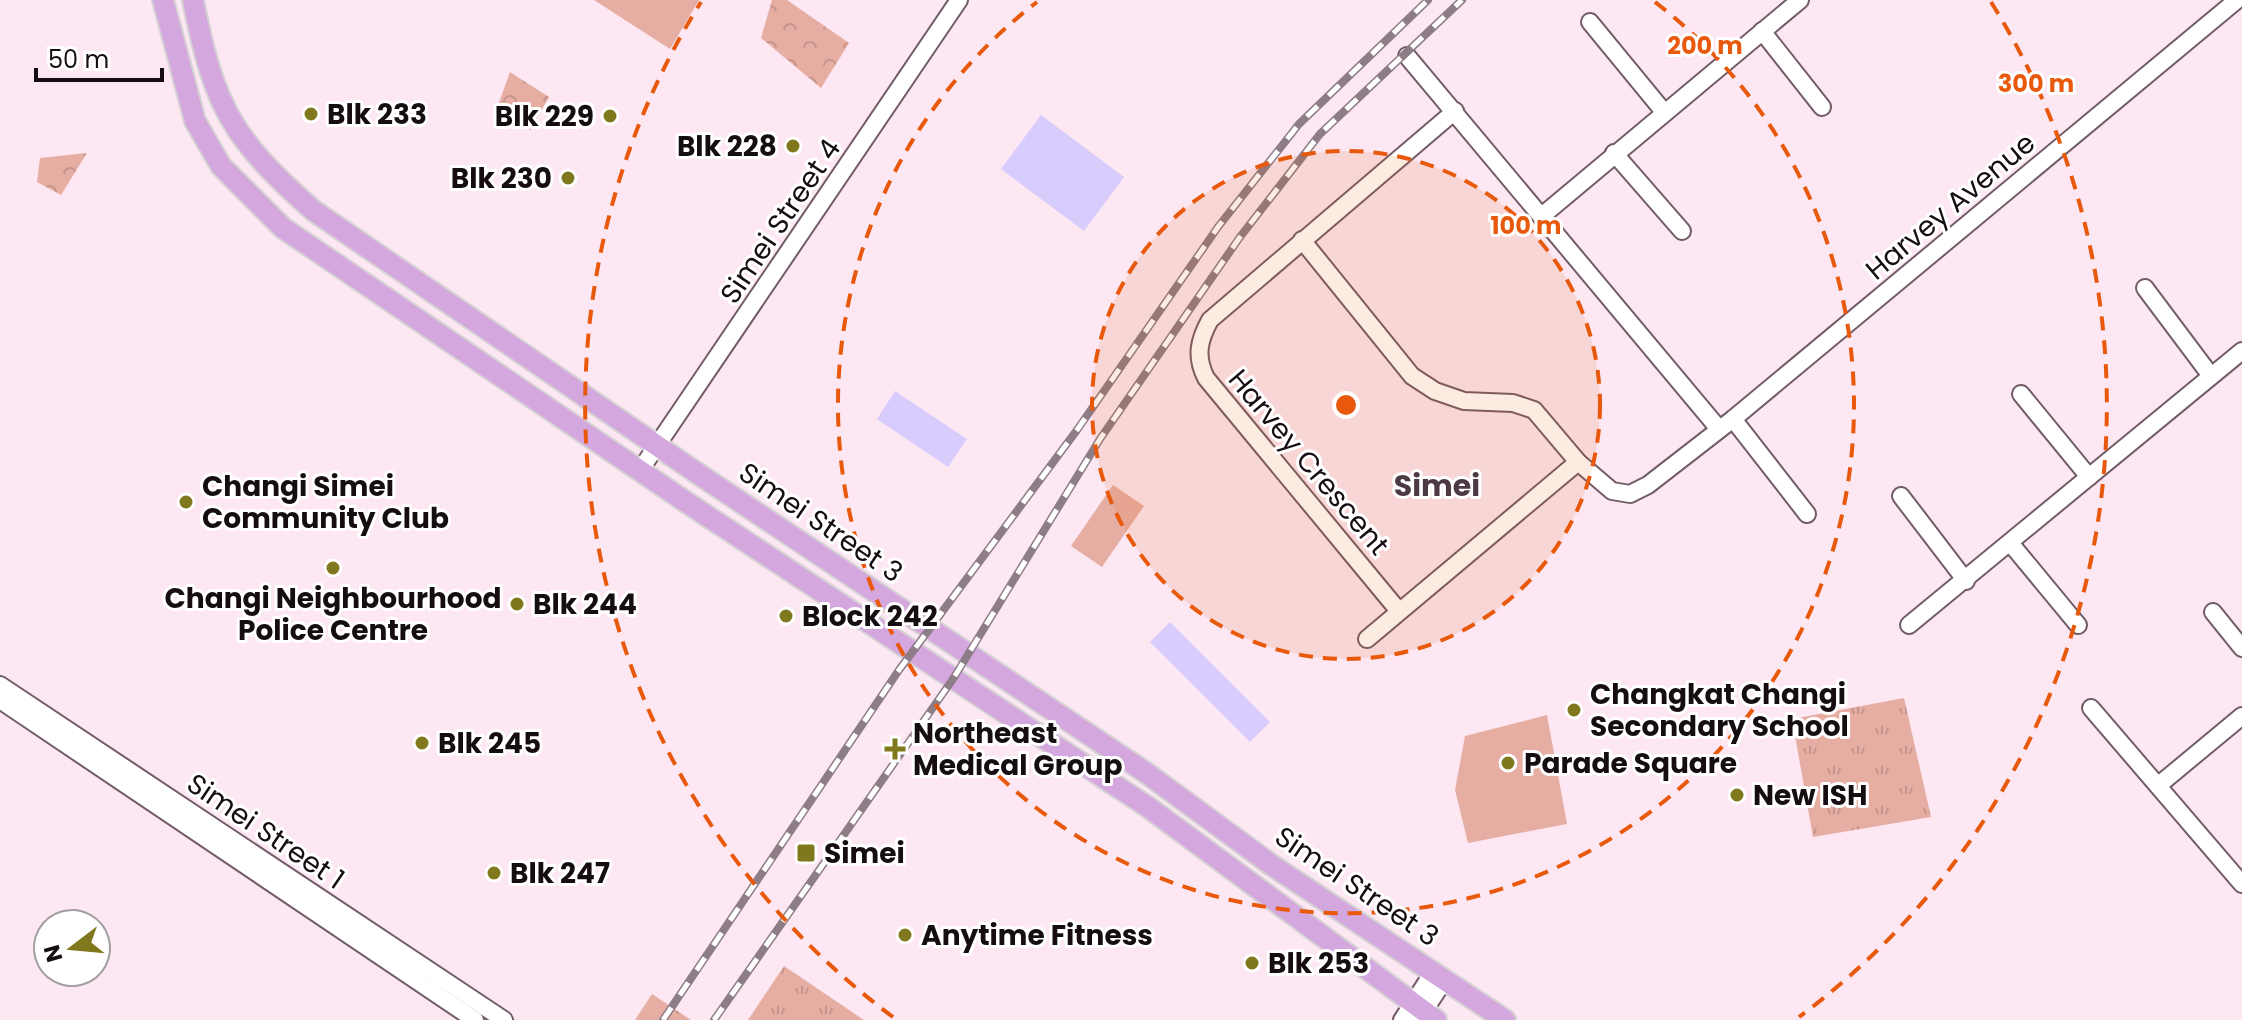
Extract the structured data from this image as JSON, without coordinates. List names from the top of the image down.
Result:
{
  "streets": {
    "main road": ["Simei Street 3"],
    "street": [
      "Harvey Avenue",
      "Simei Street 4",
      "Harvey Crescent",
      "Simei Street 1"
    ]
  },
  "crossings": [
    ["Simei Street 4", "Simei Street 3"]
  ],
  "districts": ["Simei"],
  "places": {
    "other": [
      "Blk 233",
      "Blk 229",
      "Blk 228",
      "Blk 230",
      "Changi Simei Community Club",
      "Changi Neighbourhood Police Centre",
      "Blk 244",
      "Block 242",
      "Changkat Changi Secondary School",
      "Blk 245",
      "Parade Square",
      "New ISH",
      "Blk 247",
      "Anytime Fitness",
      "Blk 253"
    ],
    "health": ["Northeast Medical Group"],
    "transit": ["Simei"]
  },
  "scale_bar": "50 m",
  "north": "left",
  "rings": ["200 m", "300 m", "100 m"]
}
